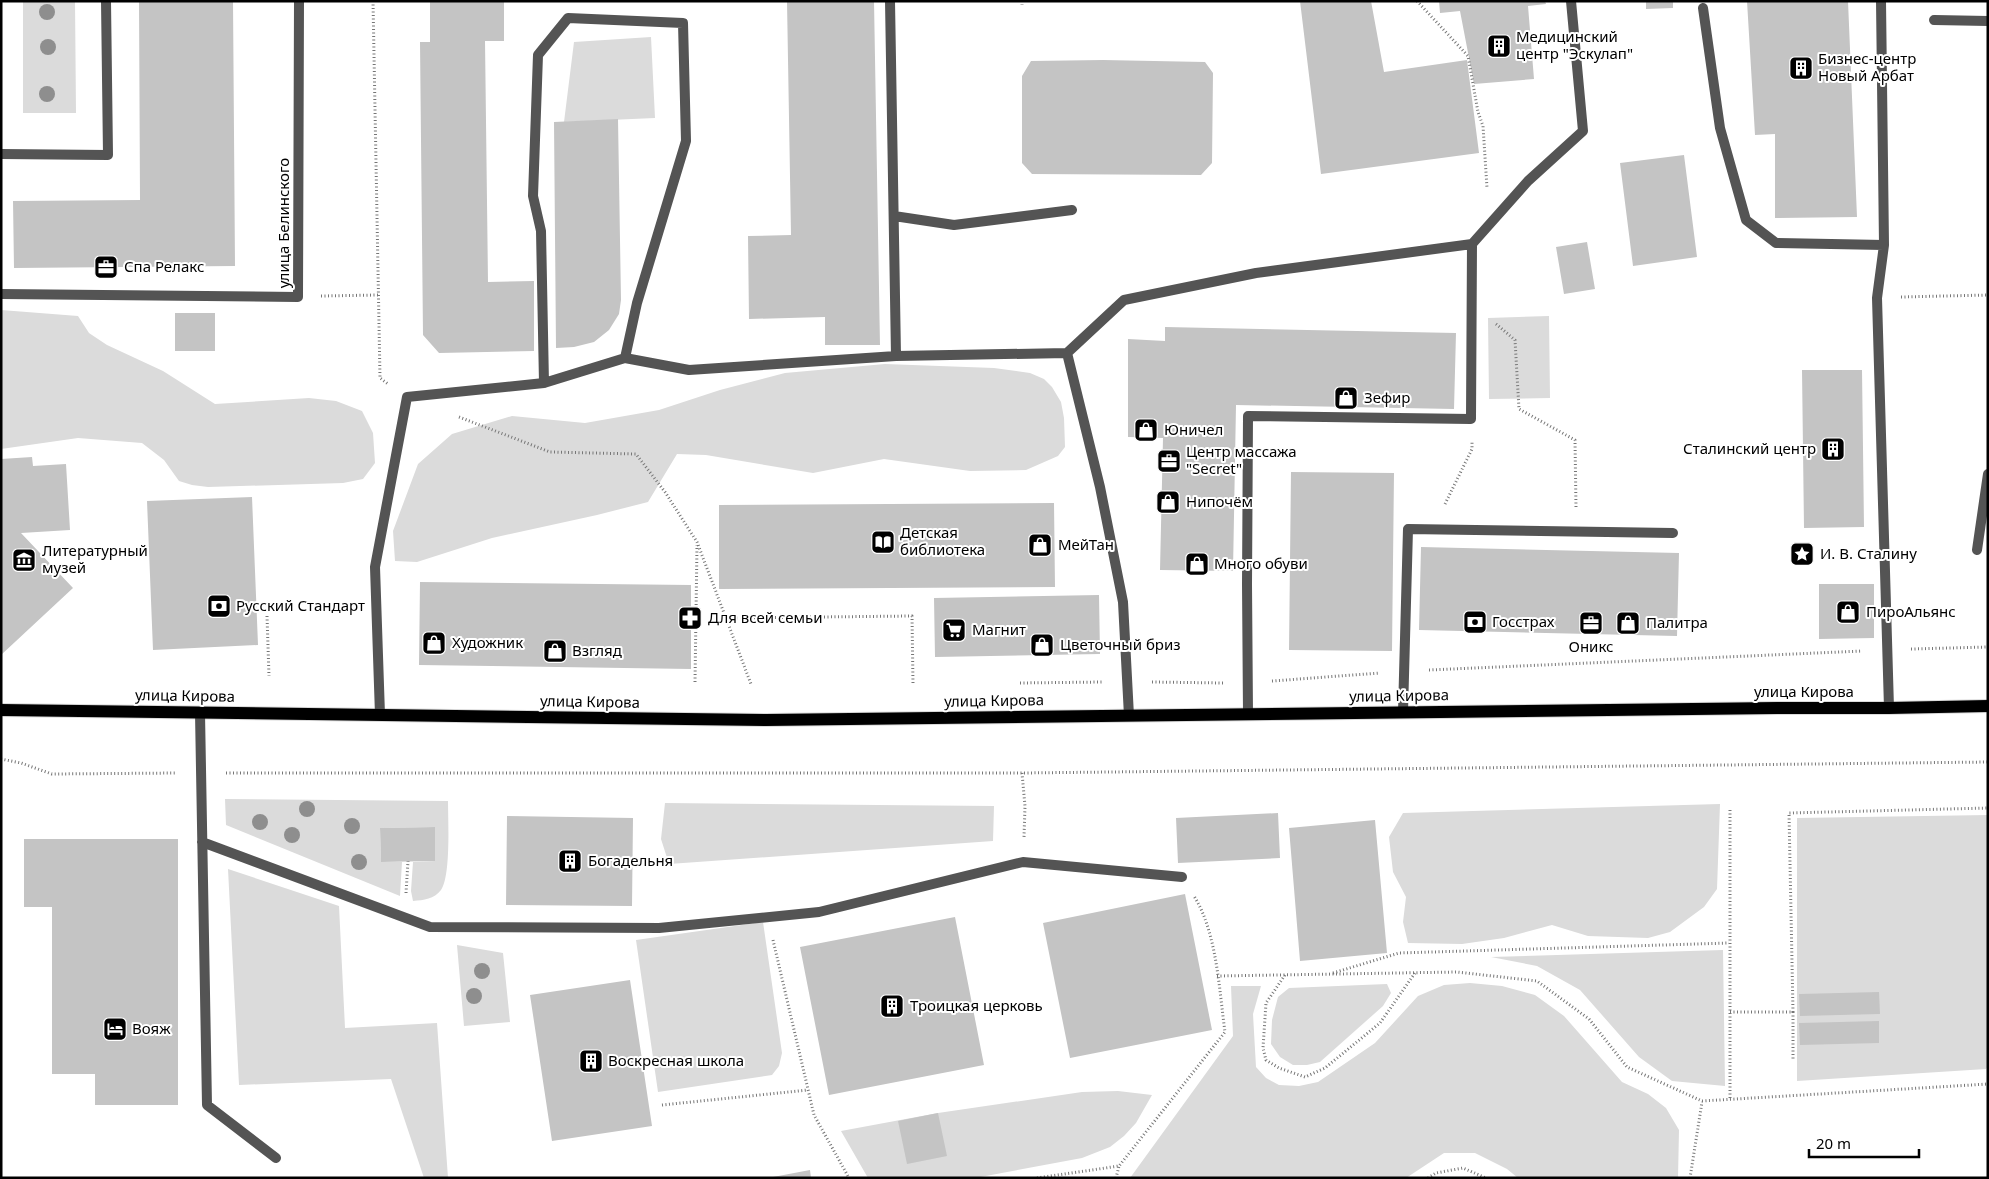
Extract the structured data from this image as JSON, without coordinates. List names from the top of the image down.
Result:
{
  "streets": {
    "main road": ["улица Кирова"],
    "street": ["улица Белинского"]
  },
  "places": {
    "building": [
      "Медицинский центр \"Эскулап\"",
      "Бизнес-центр Новый Арбат",
      "Сталинский центр",
      "Богадельня",
      "Троицкая церковь",
      "Воскресная школа"
    ],
    "office": ["Спа Релакс", "Центр массажа \"Secret\"", "Оникс"],
    "shop": [
      "Зефир",
      "Юничел",
      "Нипочём",
      "МейТан",
      "Много обуви",
      "ПироАльянс",
      "Палитра",
      "Художник",
      "Цветочный бриз",
      "Взгляд"
    ],
    "library": ["Детская библиотека"],
    "place": ["И. В. Сталину"],
    "museum": ["Литературный музей"],
    "bank": ["Русский Стандарт", "Госстрах"],
    "pharmacy": ["Для всей семьи"],
    "supermarket": ["Магнит"],
    "hotel": ["Вояж"]
  },
  "scale_bar": "20 m"
}
